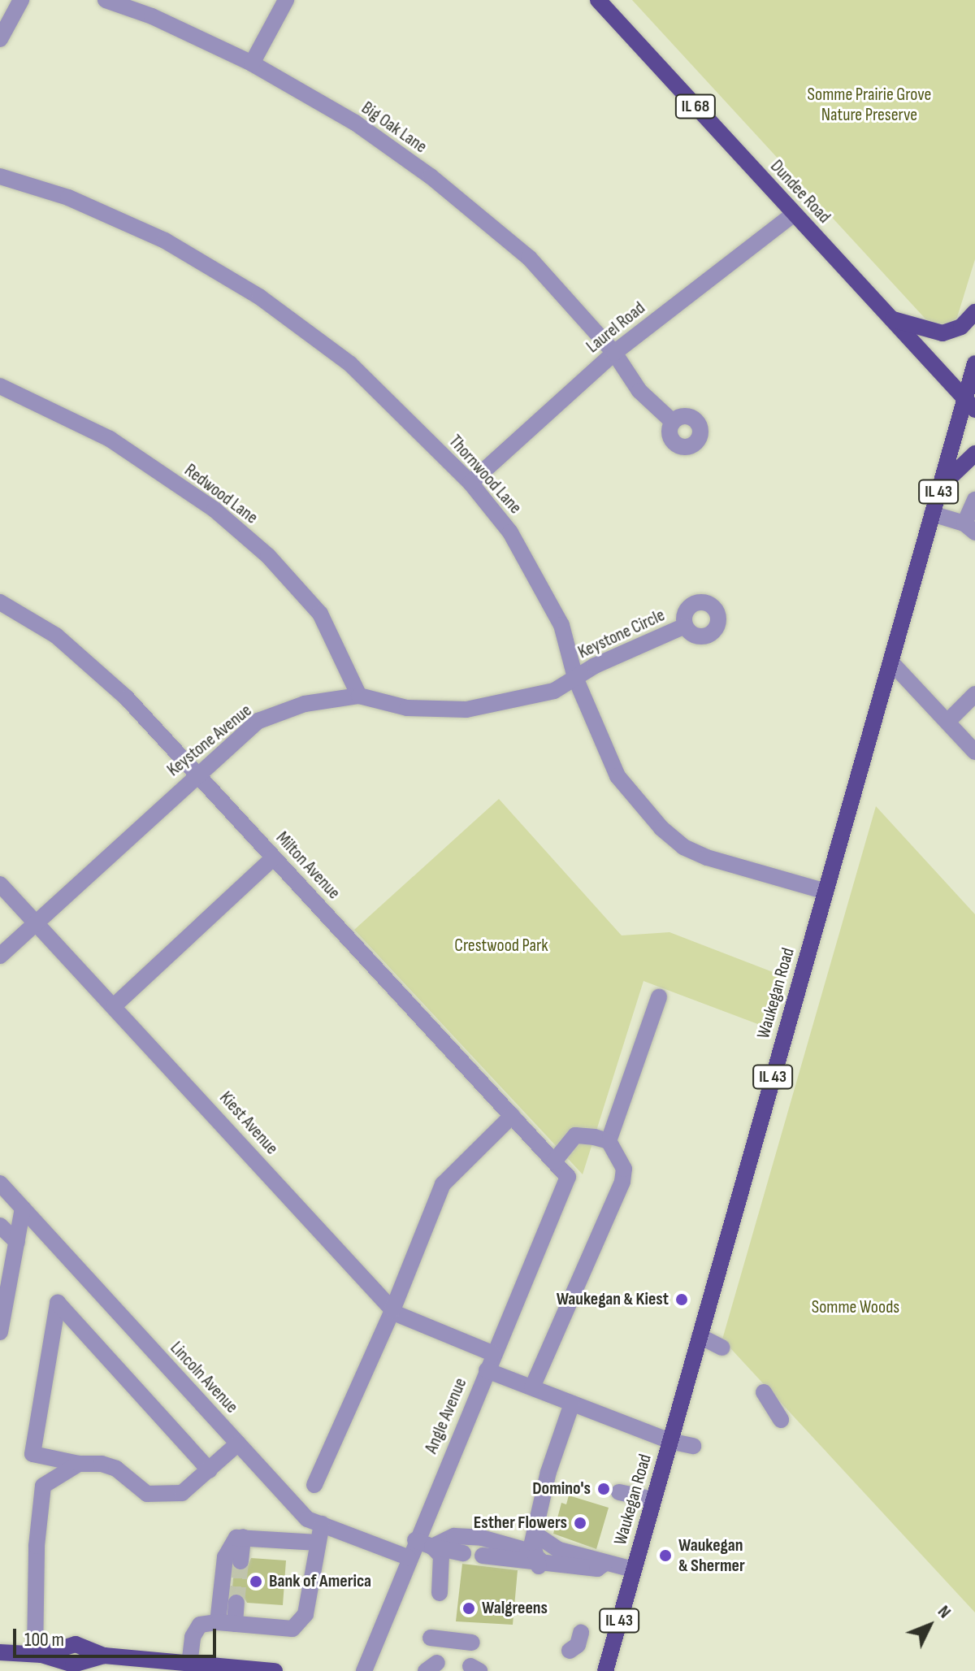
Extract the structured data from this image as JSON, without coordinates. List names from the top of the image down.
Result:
{
  "streets": {
    "main road": [
      "IL 68",
      "Dundee Road",
      "IL 43",
      "Waukegan Road"
    ],
    "street": [
      "Big Oak Lane",
      "Laurel Road",
      "Thornwood Lane",
      "Redwood Lane",
      "Keystone Circle",
      "Keystone Avenue",
      "Milton Avenue",
      "Kiest Avenue",
      "Lincoln Avenue",
      "Angle Avenue"
    ]
  },
  "crossings": [
    ["Big Oak Lane", "Laurel Road"],
    ["Dundee Road", "Laurel Road"],
    ["Dundee Road", "Waukegan Road"],
    ["Laurel Road", "Thornwood Lane"],
    ["Thornwood Lane", "Keystone Circle"],
    ["Thornwood Lane", "Keystone Avenue"],
    ["Thornwood Lane", "Waukegan Road"],
    ["Redwood Lane", "Keystone Avenue"],
    ["Keystone Circle", "Keystone Avenue"],
    ["Keystone Avenue", "Milton Avenue"],
    ["Keystone Avenue", "Kiest Avenue"],
    ["Milton Avenue", "Angle Avenue"],
    ["Kiest Avenue", "Angle Avenue"],
    ["Lincoln Avenue", "Angle Avenue"]
  ],
  "parks": ["Somme Prairie Grove Nature Preserve", "Crestwood Park", "Somme Woods"],
  "places": [
    "Waukegan & Kiest",
    "Domino's",
    "Esther Flowers",
    "Waukegan & Shermer",
    "Bank of America",
    "Walgreens"
  ],
  "scale_bar": "100 m",
  "north": "top right"
}
